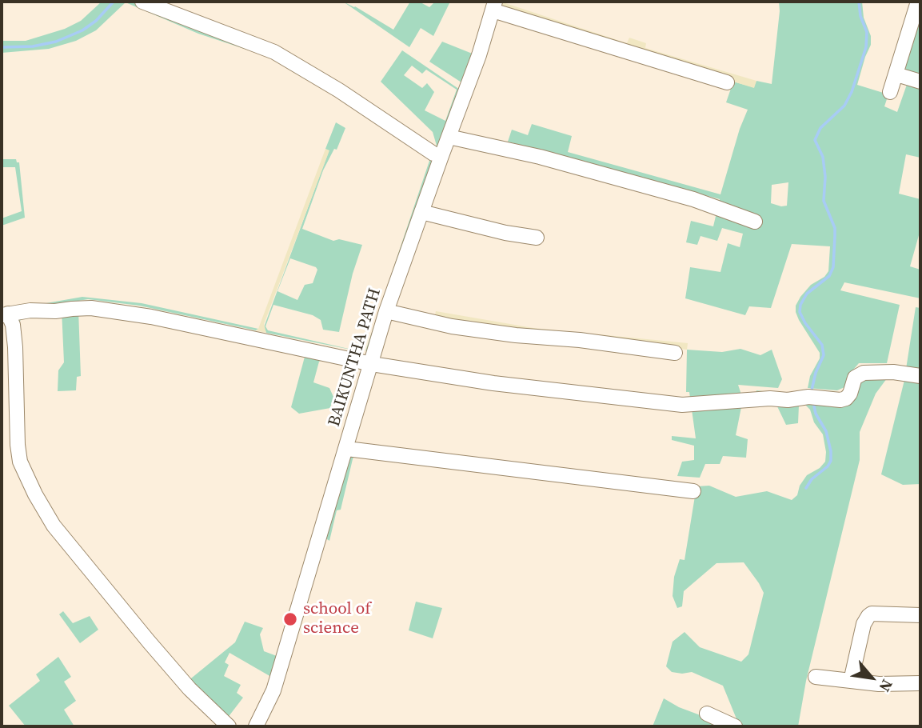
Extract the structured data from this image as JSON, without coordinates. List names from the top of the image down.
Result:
{
  "streets": {
    "street": ["BAIKUNTHA PATH"]
  },
  "places": ["school of science"],
  "north": "bottom right"
}
